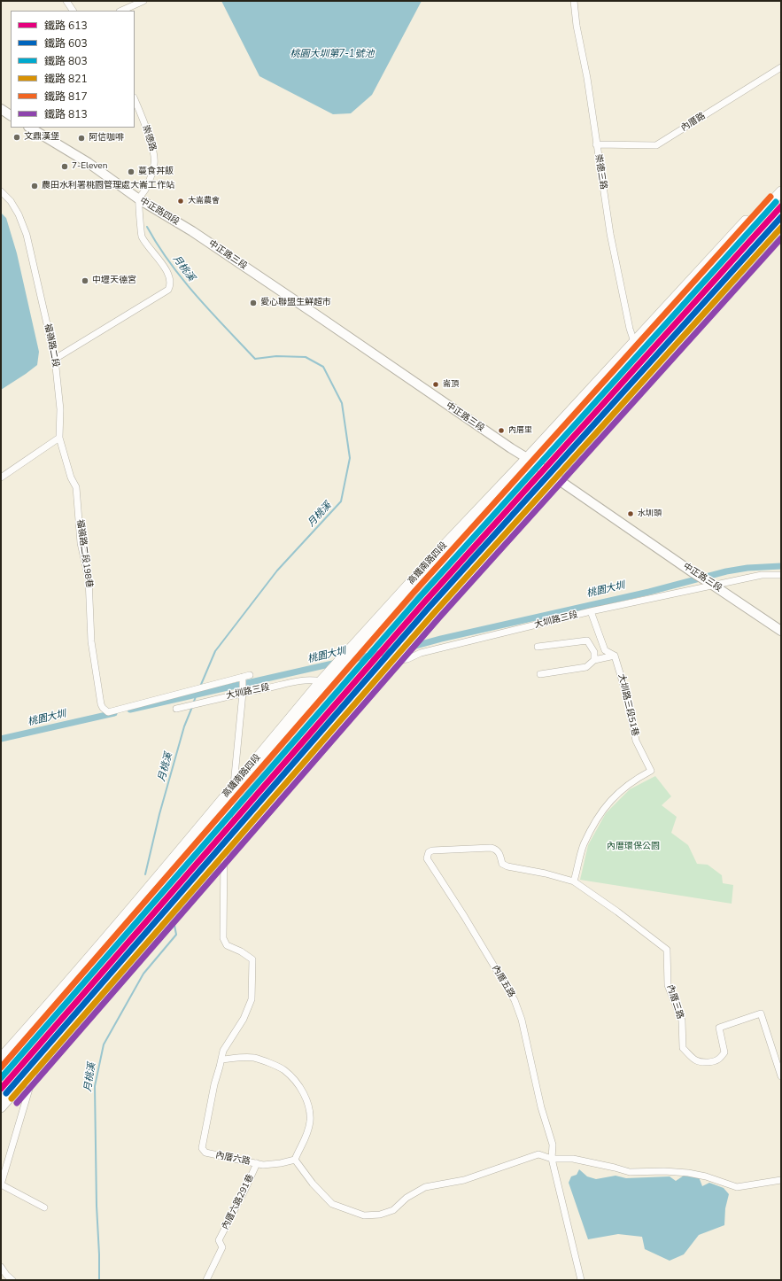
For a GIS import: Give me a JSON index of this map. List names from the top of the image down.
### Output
{
  "streets": {
    "main road": ["中正路四段", "中正路三段", "高鐵南路四段"],
    "street": [
      "內厝路",
      "崇德路",
      "崇德三路",
      "福嶺路二段",
      "福嶺路二段198巷",
      "大圳路三段",
      "大圳路三段51巷",
      "內厝五路",
      "內厝三路",
      "內厝六路",
      "內厝六路291巷"
    ]
  },
  "crossings": [
    ["內厝路", "崇德三路"],
    ["崇德路", "中正路四段"],
    ["中正路四段", "中正路三段"],
    ["中正路三段", "高鐵南路四段"],
    ["中正路三段", "大圳路三段"],
    ["福嶺路二段", "福嶺路二段198巷"],
    ["福嶺路二段198巷", "大圳路三段"],
    ["高鐵南路四段", "大圳路三段"],
    ["大圳路三段", "大圳路三段51巷"],
    ["大圳路三段51巷", "內厝五路"],
    ["大圳路三段51巷", "內厝三路"],
    ["內厝五路", "內厝三路"],
    ["內厝六路", "內厝六路291巷"]
  ],
  "water": ["桃園大圳第7-1號池", "月桃溪", "桃園大圳"],
  "parks": ["內厝環保公園"],
  "places": [
    "文鼎漢堡",
    "阿信咖啡",
    "7-Eleven",
    "蔓食丼飯",
    "農田水利署桃園管理處大崙工作站",
    "大崙農會",
    "中壢天德宮",
    "愛心聯盟生鮮超市",
    "崙頂",
    "內厝里",
    "水圳頭"
  ],
  "lines": [
    "rail line 817",
    "rail line 803",
    "rail line 613",
    "rail line 603",
    "rail line 821",
    "rail line 813"
  ],
  "legend": [
    "鐵路 613",
    "鐵路 603",
    "鐵路 803",
    "鐵路 821",
    "鐵路 817",
    "鐵路 813"
  ]
}
